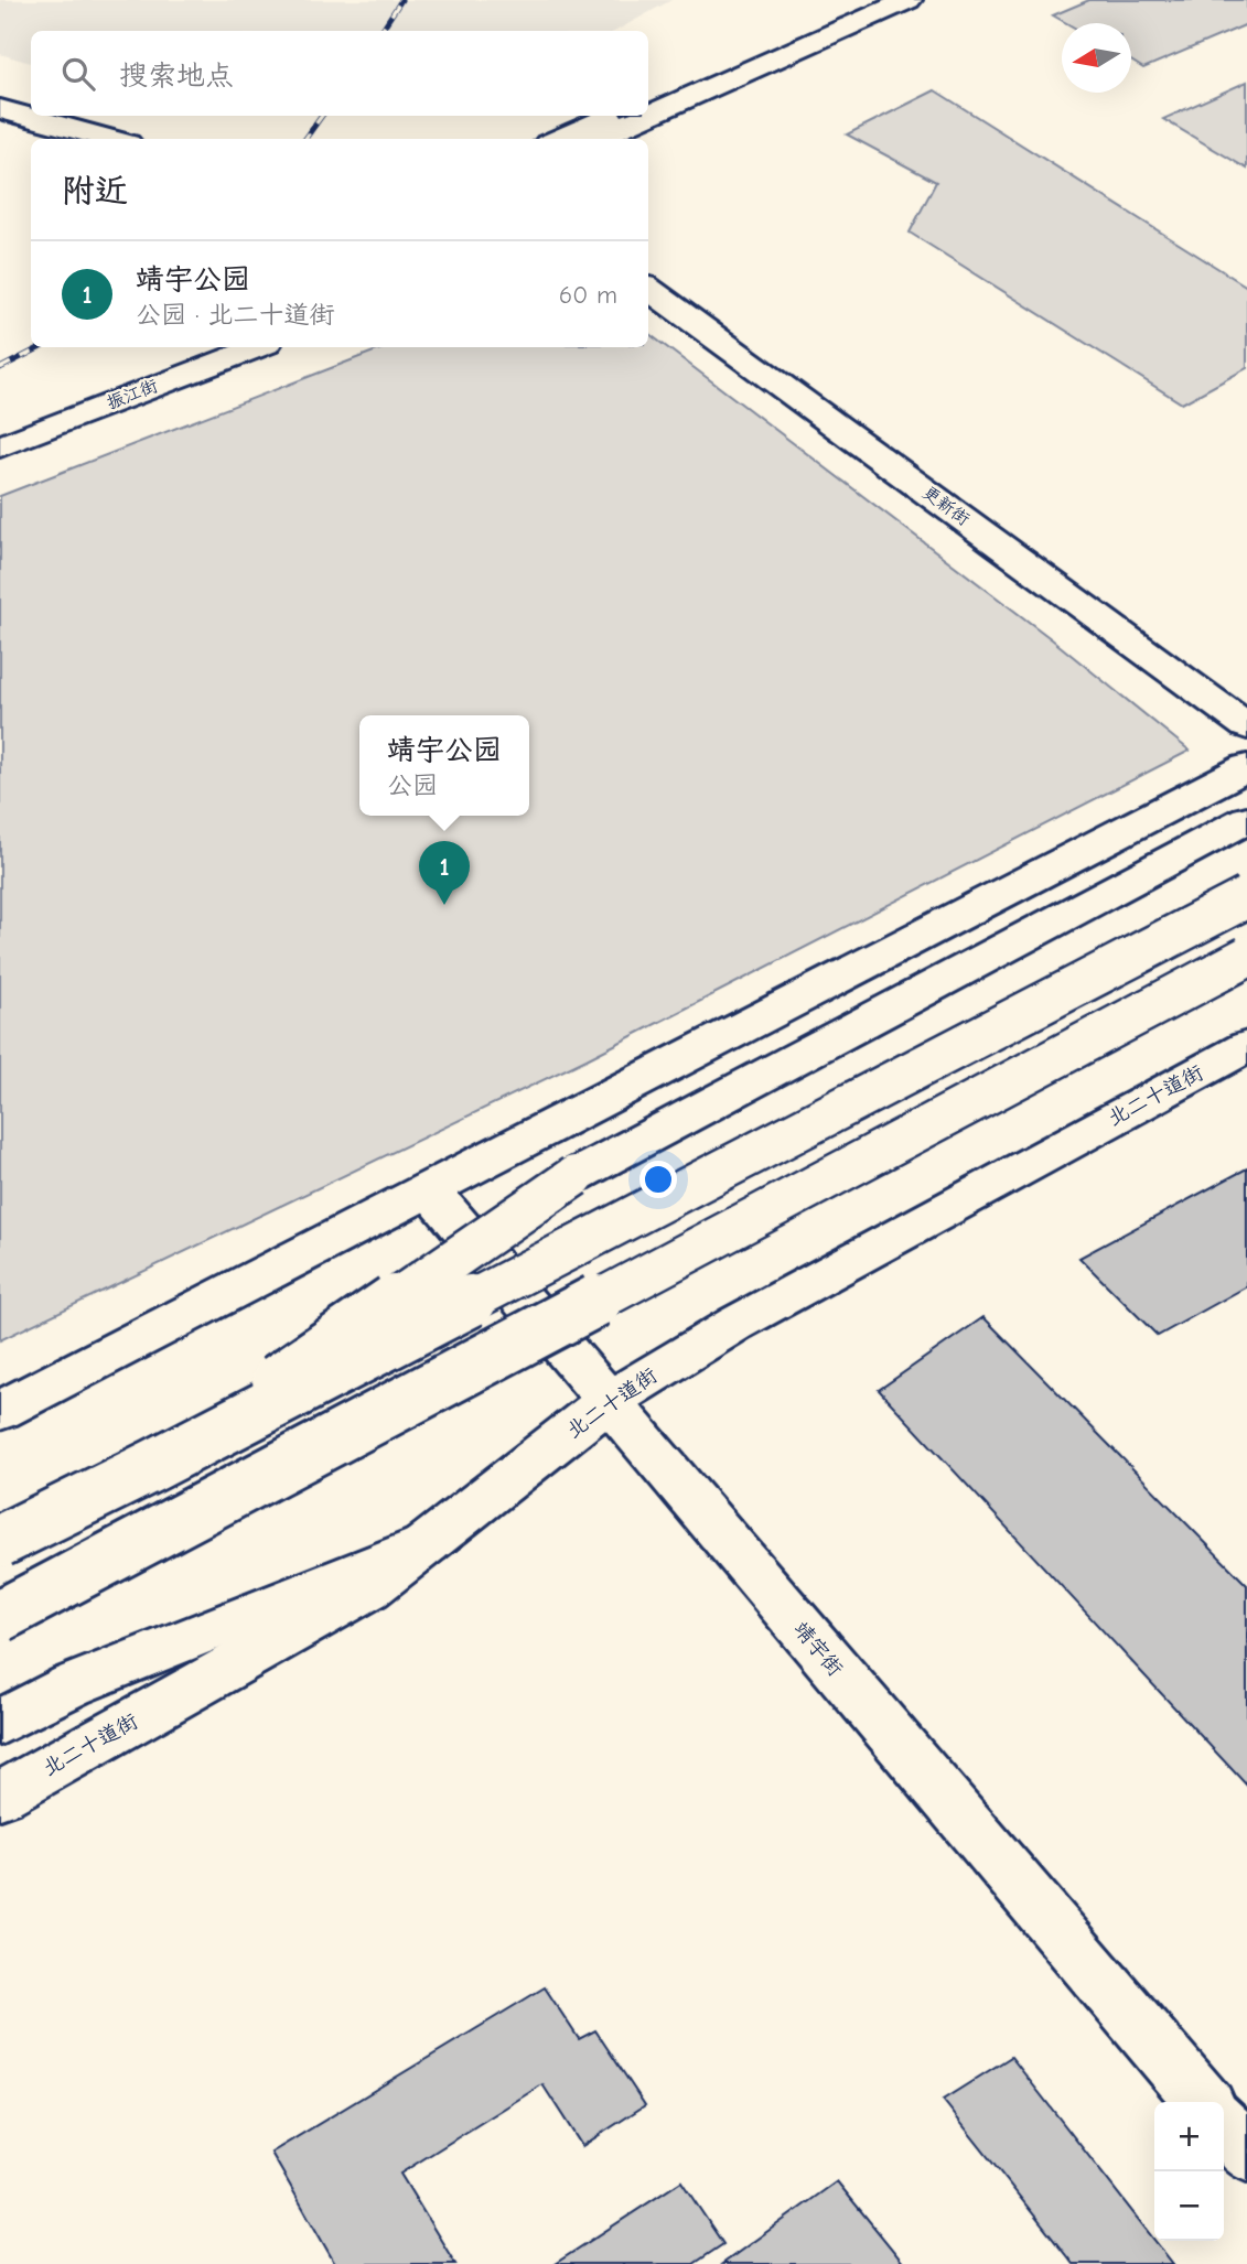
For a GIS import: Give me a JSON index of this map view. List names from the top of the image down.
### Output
{
  "streets": {
    "main road": [
      "振江街",
      "更新街",
      "北二十道街",
      "靖宇街"
    ]
  },
  "crossings": [
    ["北二十道街", "靖宇街"]
  ],
  "north": "left",
  "page": {
    "search": "搜索地点",
    "heading": "附近",
    "list": [
      {
        "mark": "1",
        "name": "靖宇公园",
        "note": "公园 · 北二十道街",
        "value": "60 m"
      }
    ],
    "popup": ["靖宇公园", "公园"],
    "pins": "1",
    "map_buttons": ["+", "−"]
  }
}
